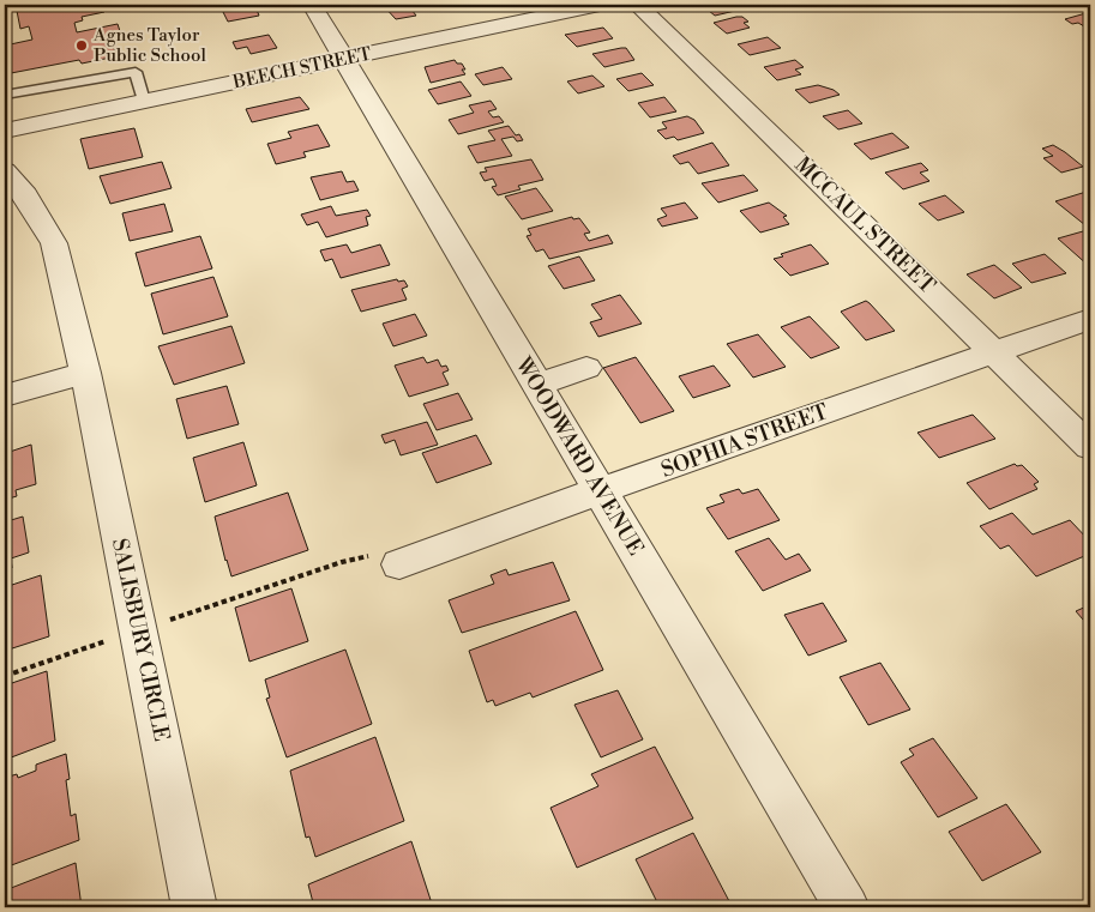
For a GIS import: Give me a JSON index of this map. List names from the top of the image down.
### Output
{
  "streets": {
    "street": [
      "BEECH STREET",
      "MCCAUL STREET",
      "SOPHIA STREET",
      "WOODWARD AVENUE",
      "SALISBURY CIRCLE"
    ]
  },
  "crossings": [
    ["BEECH STREET", "WOODWARD AVENUE"],
    ["MCCAUL STREET", "SOPHIA STREET"],
    ["SOPHIA STREET", "WOODWARD AVENUE"]
  ],
  "places": ["Agnes Taylor Public School"]
}
